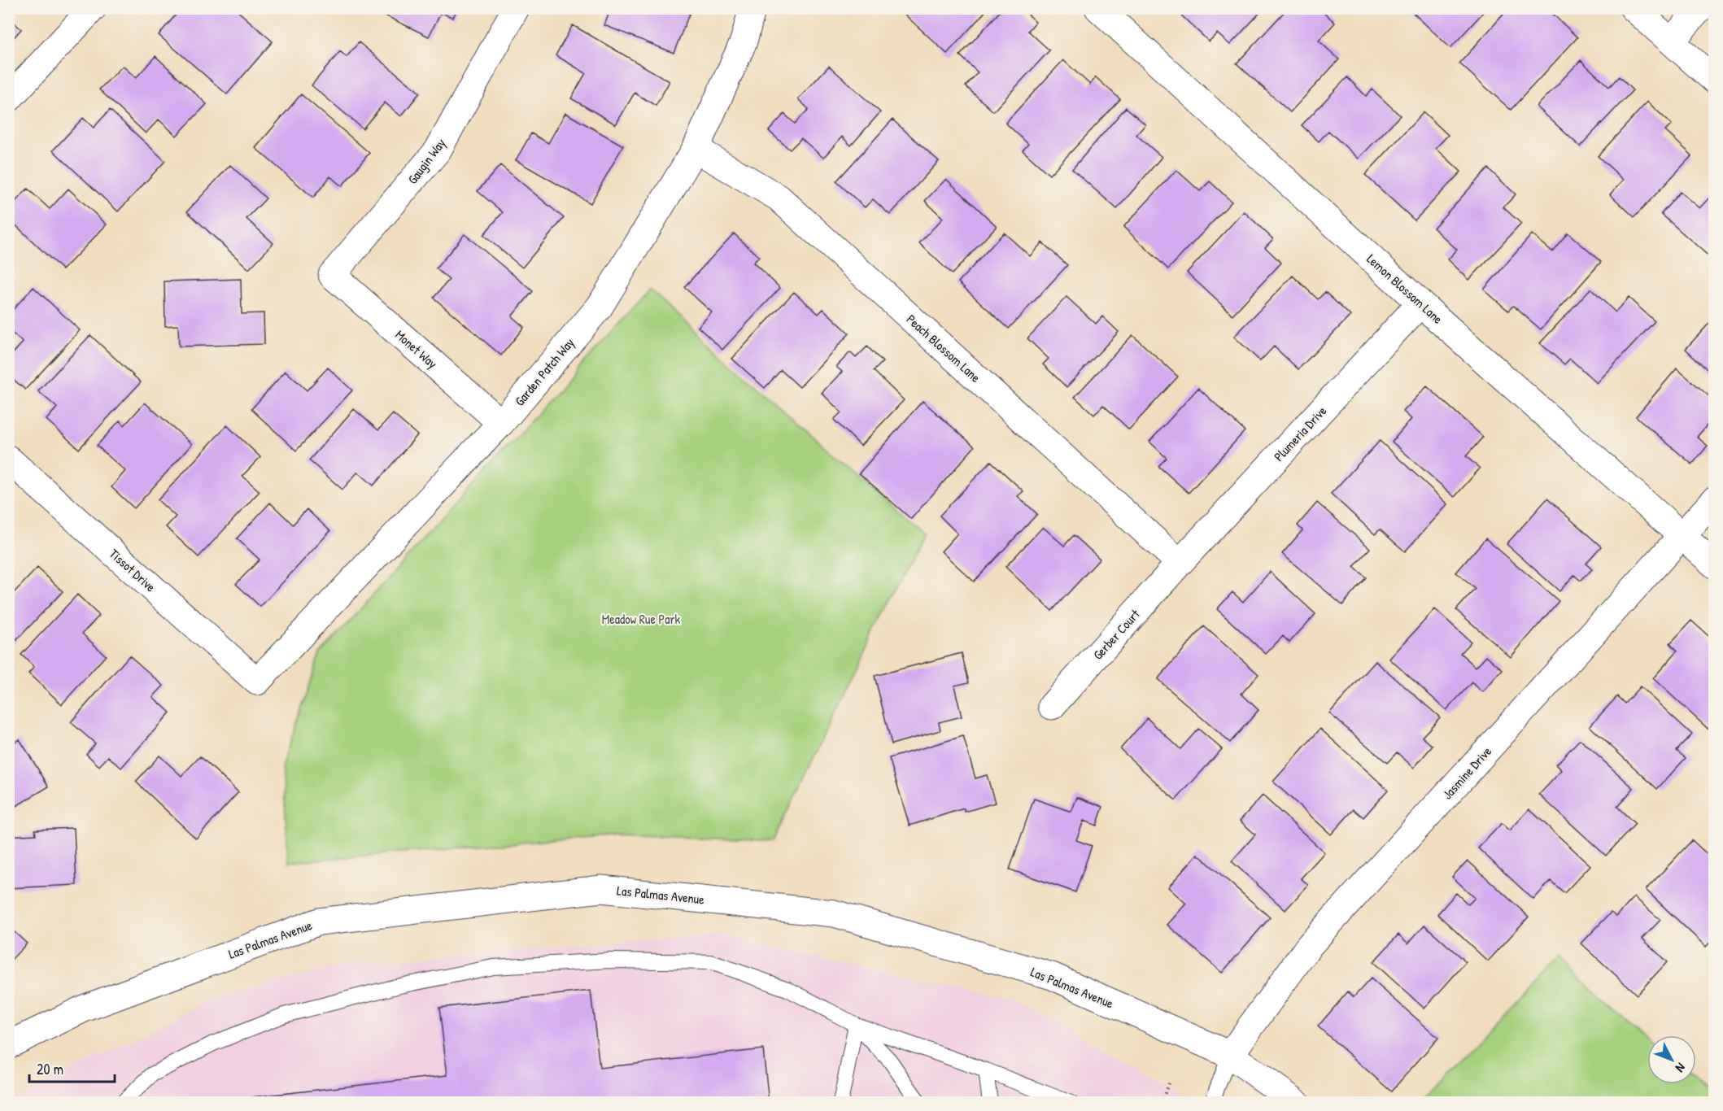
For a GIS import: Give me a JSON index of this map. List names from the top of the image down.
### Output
{
  "streets": {
    "street": [
      "Gaugin Way",
      "Lemon Blossom Lane",
      "Peach Blossom Lane",
      "Monet Way",
      "Garden Patch Way",
      "Plumeria Drive",
      "Tissot Drive",
      "Gerber Court",
      "Jasmine Drive",
      "Las Palmas Avenue"
    ]
  },
  "crossings": [
    ["Gaugin Way", "Monet Way"],
    ["Lemon Blossom Lane", "Plumeria Drive"],
    ["Lemon Blossom Lane", "Jasmine Drive"],
    ["Peach Blossom Lane", "Garden Patch Way"],
    ["Peach Blossom Lane", "Plumeria Drive"],
    ["Peach Blossom Lane", "Gerber Court"],
    ["Monet Way", "Garden Patch Way"],
    ["Garden Patch Way", "Tissot Drive"],
    ["Plumeria Drive", "Gerber Court"],
    ["Jasmine Drive", "Las Palmas Avenue"]
  ],
  "parks": ["Meadow Rue Park"],
  "scale_bar": "20 m",
  "north": "bottom right"
}
